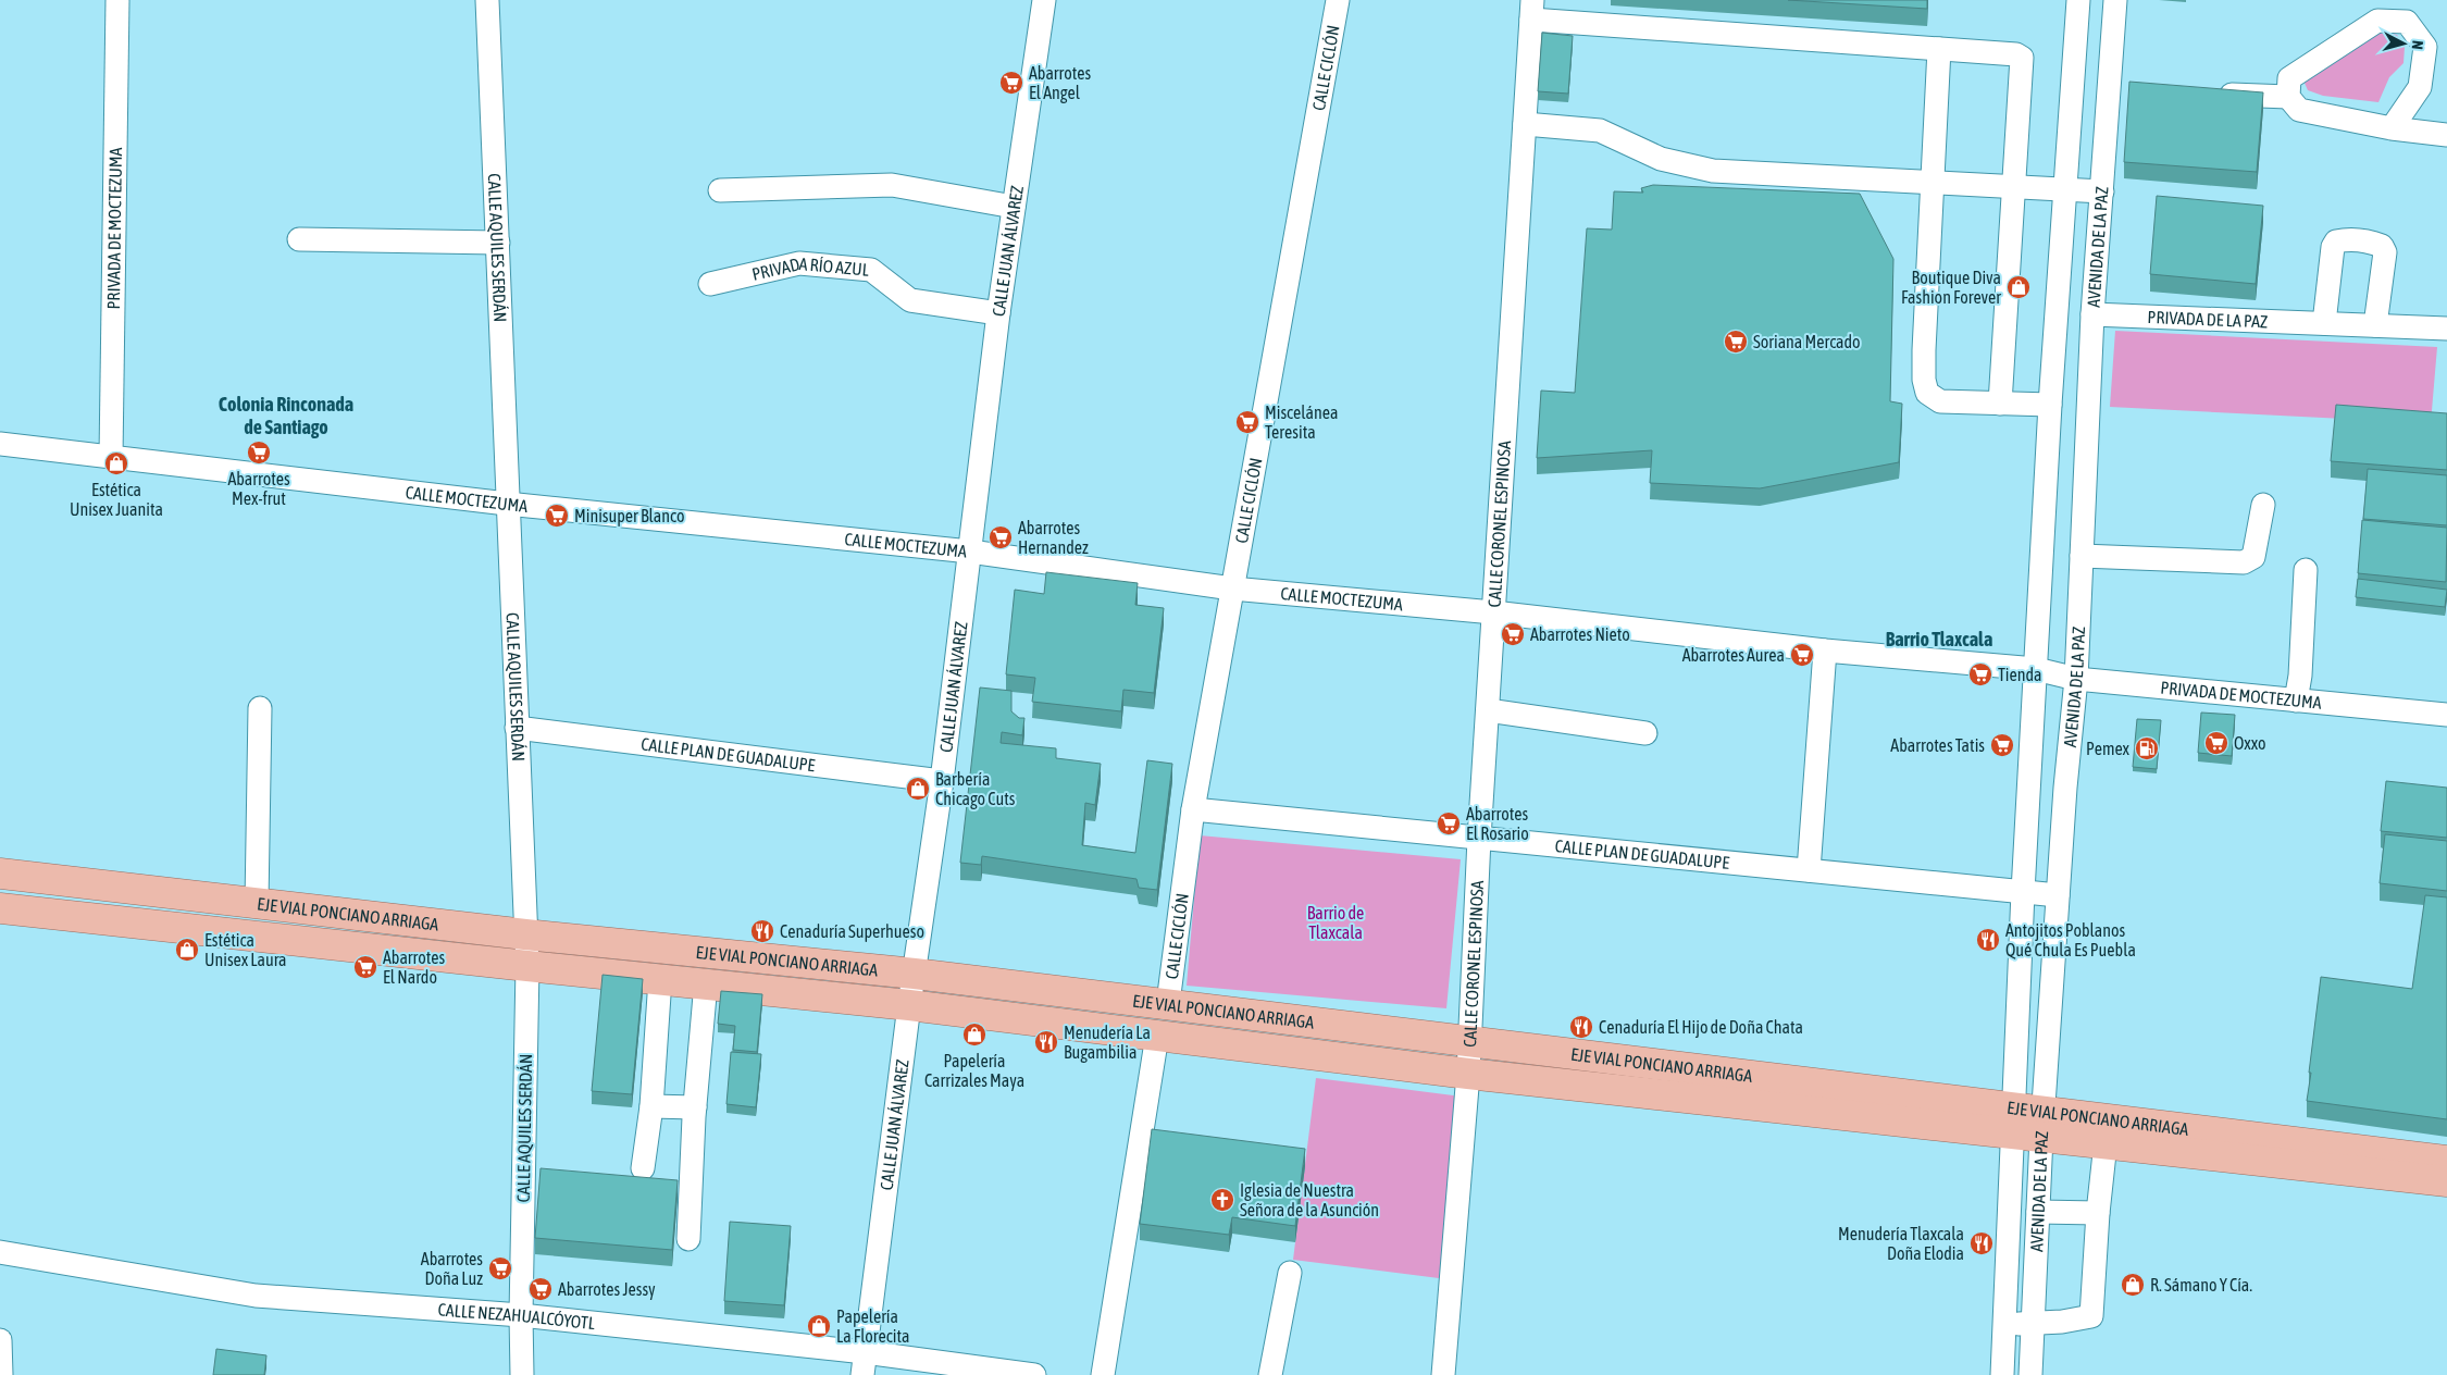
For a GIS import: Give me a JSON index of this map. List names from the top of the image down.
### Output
{
  "streets": {
    "main road": ["EJE VIAL PONCIANO ARRIAGA"],
    "street": [
      "CALLE CICLÓN",
      "PRIVADA DE MOCTEZUMA",
      "CALLE AQUILES SERDÁN",
      "AVENIDA DE LA PAZ",
      "CALLE JUAN ÁLVAREZ",
      "PRIVADA RÍO AZUL",
      "PRIVADA DE LA PAZ",
      "CALLE MOCTEZUMA",
      "CALLE CORONEL ESPINOSA",
      "CALLE PLAN DE GUADALUPE",
      "CALLE NEZAHUALCÓYOTL"
    ]
  },
  "crossings": [
    ["CALLE CICLÓN", "CALLE MOCTEZUMA"],
    ["CALLE CICLÓN", "CALLE PLAN DE GUADALUPE"],
    ["CALLE CICLÓN", "EJE VIAL PONCIANO ARRIAGA"],
    ["PRIVADA DE MOCTEZUMA", "AVENIDA DE LA PAZ"],
    ["PRIVADA DE MOCTEZUMA", "CALLE MOCTEZUMA"],
    ["CALLE AQUILES SERDÁN", "CALLE MOCTEZUMA"],
    ["CALLE AQUILES SERDÁN", "CALLE PLAN DE GUADALUPE"],
    ["CALLE AQUILES SERDÁN", "EJE VIAL PONCIANO ARRIAGA"],
    ["CALLE AQUILES SERDÁN", "CALLE NEZAHUALCÓYOTL"],
    ["AVENIDA DE LA PAZ", "PRIVADA DE LA PAZ"],
    ["AVENIDA DE LA PAZ", "CALLE MOCTEZUMA"],
    ["AVENIDA DE LA PAZ", "CALLE PLAN DE GUADALUPE"],
    ["AVENIDA DE LA PAZ", "EJE VIAL PONCIANO ARRIAGA"],
    ["CALLE JUAN ÁLVAREZ", "PRIVADA RÍO AZUL"],
    ["CALLE JUAN ÁLVAREZ", "CALLE MOCTEZUMA"],
    ["CALLE JUAN ÁLVAREZ", "CALLE PLAN DE GUADALUPE"],
    ["CALLE JUAN ÁLVAREZ", "EJE VIAL PONCIANO ARRIAGA"],
    ["CALLE JUAN ÁLVAREZ", "CALLE NEZAHUALCÓYOTL"],
    ["CALLE MOCTEZUMA", "CALLE CORONEL ESPINOSA"],
    ["CALLE CORONEL ESPINOSA", "CALLE PLAN DE GUADALUPE"],
    ["CALLE CORONEL ESPINOSA", "EJE VIAL PONCIANO ARRIAGA"]
  ],
  "districts": ["Colonia Rinconada de Santiago", "Barrio Tlaxcala"],
  "parks": ["Barrio de Tlaxcala"],
  "places": {
    "supermarket": [
      "Abarrotes El Angel",
      "Soriana Mercado",
      "Miscelánea Teresita",
      "Abarrotes Mex-frut",
      "Minisuper Blanco",
      "Abarrotes Hernandez",
      "Abarrotes Nieto",
      "Abarrotes Aurea",
      "Tienda",
      "Oxxo",
      "Abarrotes Tatis",
      "Abarrotes El Rosario",
      "Abarrotes El Nardo",
      "Abarrotes Doña Luz",
      "Abarrotes Jessy"
    ],
    "shop": [
      "Boutique Diva Fashion Forever",
      "Estética Unisex Juanita",
      "Barbería Chicago Cuts",
      "Estética Unisex Laura",
      "Papelería Carrizales Maya",
      "R. Sámano Y Cía.",
      "Papelería La Florecita"
    ],
    "fuel station": ["Pemex"],
    "restaurant": [
      "Cenaduría Superhueso",
      "Antojitos Poblanos Qué Chula Es Puebla",
      "Cenaduría El Hijo de Doña Chata",
      "Menudería La Bugambilia",
      "Menudería Tlaxcala Doña Elodia"
    ],
    "church": ["Iglesia de Nuestra Señora de la Asunción"]
  },
  "north": "right"
}
